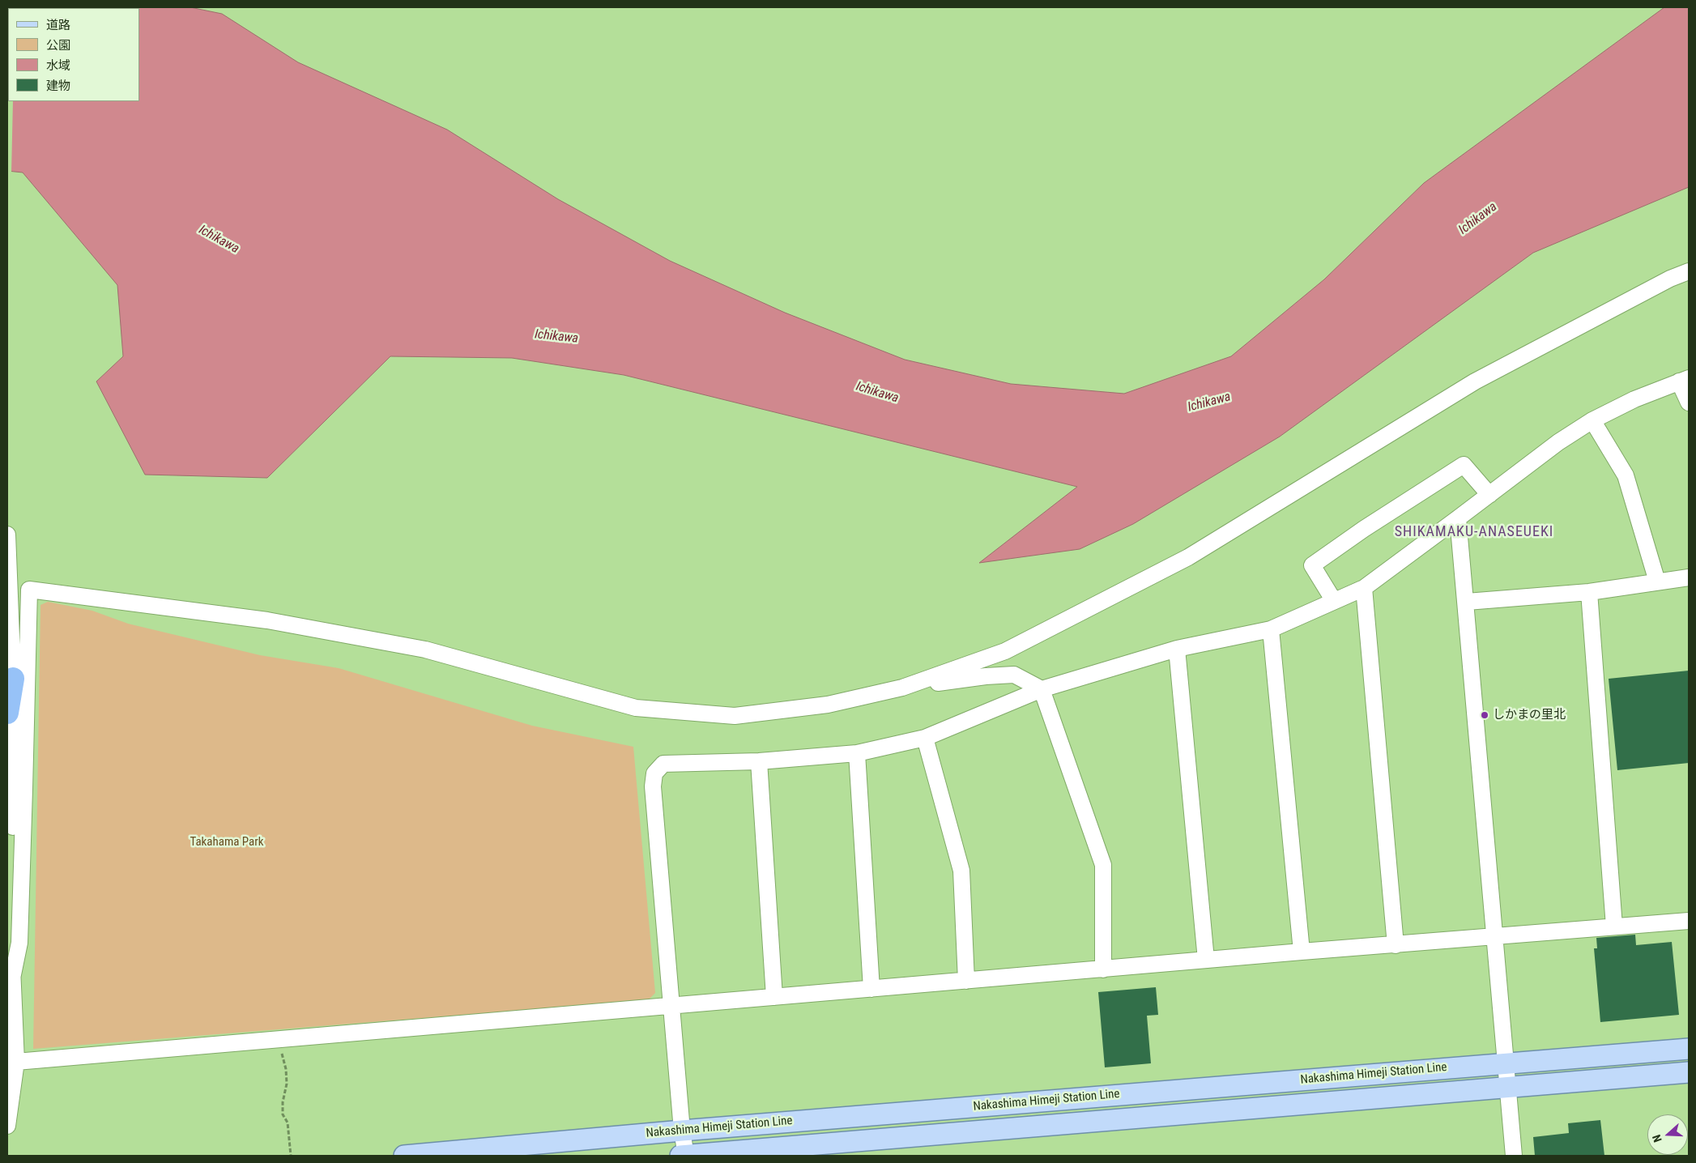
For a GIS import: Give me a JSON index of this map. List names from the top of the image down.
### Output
{
  "streets": {
    "main road": ["Nakashima Himeji Station Line"]
  },
  "districts": ["SHIKAMAKU-ANASEUEKI"],
  "water": ["Ichikawa"],
  "parks": ["Takahama Park"],
  "places": ["しかまの里北"],
  "legend": [
    "道路",
    "公園",
    "水域",
    "建物"
  ],
  "north": "left"
}
